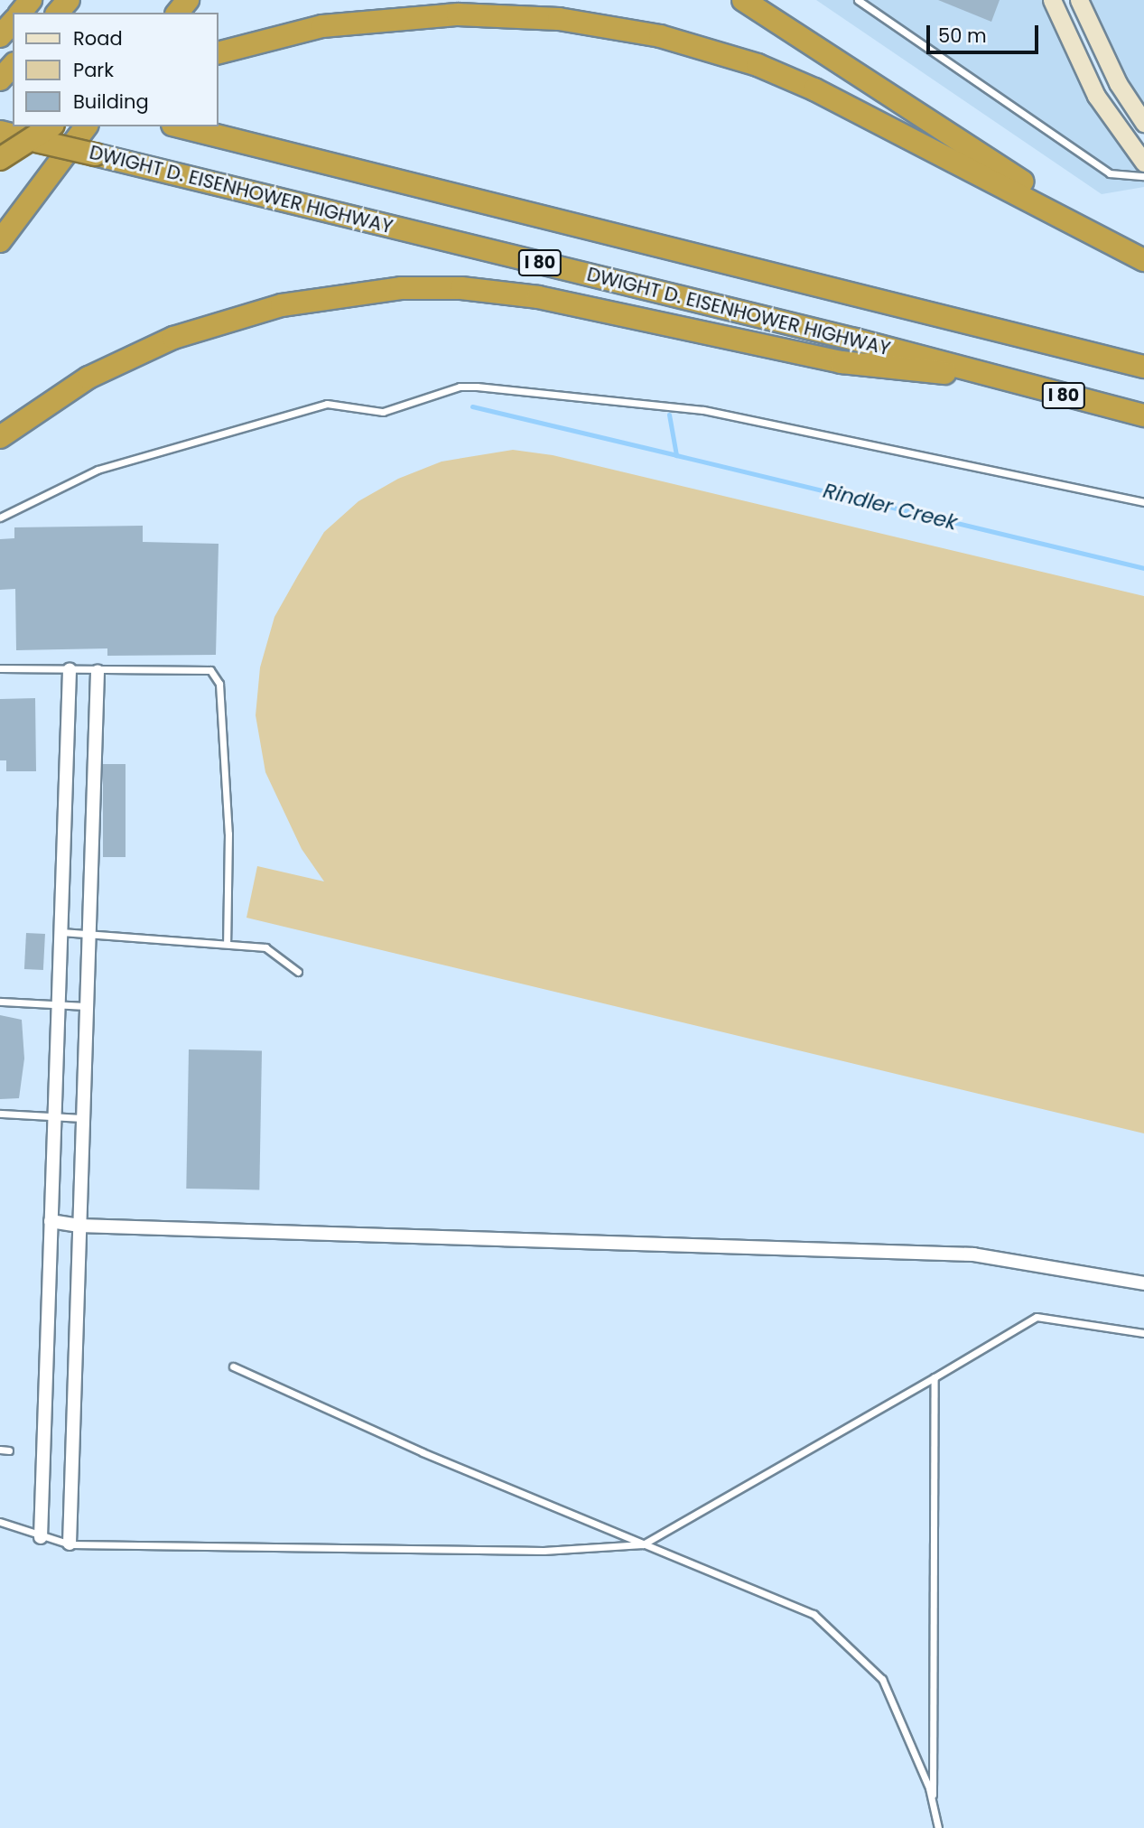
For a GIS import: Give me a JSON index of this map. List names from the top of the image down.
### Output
{
  "streets": {
    "highway": ["DWIGHT D. EISENHOWER HIGHWAY", "I 80"]
  },
  "water": ["Rindler Creek"],
  "legend": ["Road", "Park", "Building"],
  "scale_bar": "50 m"
}
